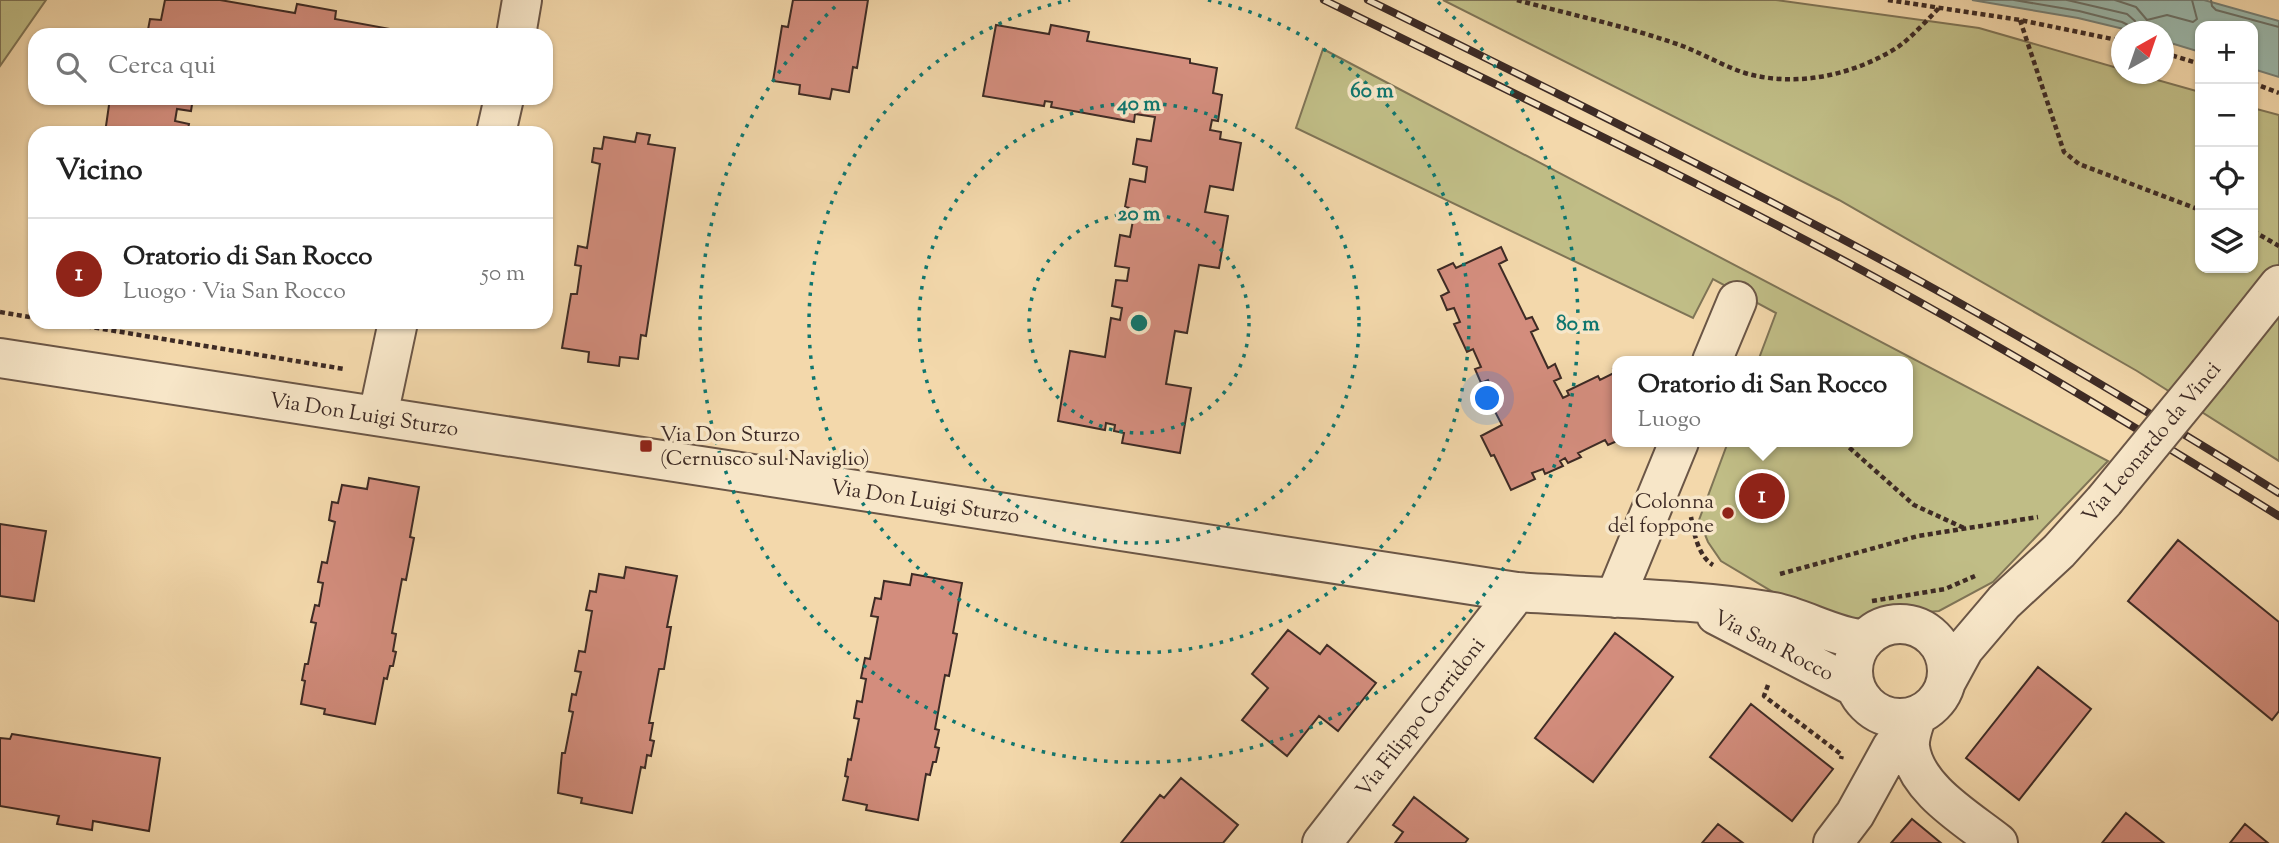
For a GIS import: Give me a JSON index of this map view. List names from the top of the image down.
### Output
{
  "streets": {
    "street": [
      "Via Don Luigi Sturzo",
      "Via Leonardo da Vinci",
      "Via San Rocco",
      "Via Filippo Corridoni"
    ]
  },
  "crossings": [
    ["Via Don Luigi Sturzo", "Via San Rocco"],
    ["Via Don Luigi Sturzo", "Via Filippo Corridoni"],
    ["Via Leonardo da Vinci", "Via San Rocco"],
    ["Via San Rocco", "Via Filippo Corridoni"]
  ],
  "places": {
    "transit": ["Via Don Sturzo (Cernusco sul Naviglio)"],
    "other": ["Colonna del foppone"]
  },
  "north": "top right",
  "page": {
    "map_buttons": ["+", "−"],
    "search": "Cerca qui",
    "heading": "Vicino",
    "list": [
      {
        "mark": "1",
        "name": "Oratorio di San Rocco",
        "note": "Luogo · Via San Rocco",
        "value": "50 m"
      }
    ],
    "popup": ["Oratorio di San Rocco", "Luogo"],
    "pins": "1"
  },
  "rings": [
    "60 m",
    "40 m",
    "20 m",
    "80 m"
  ]
}
